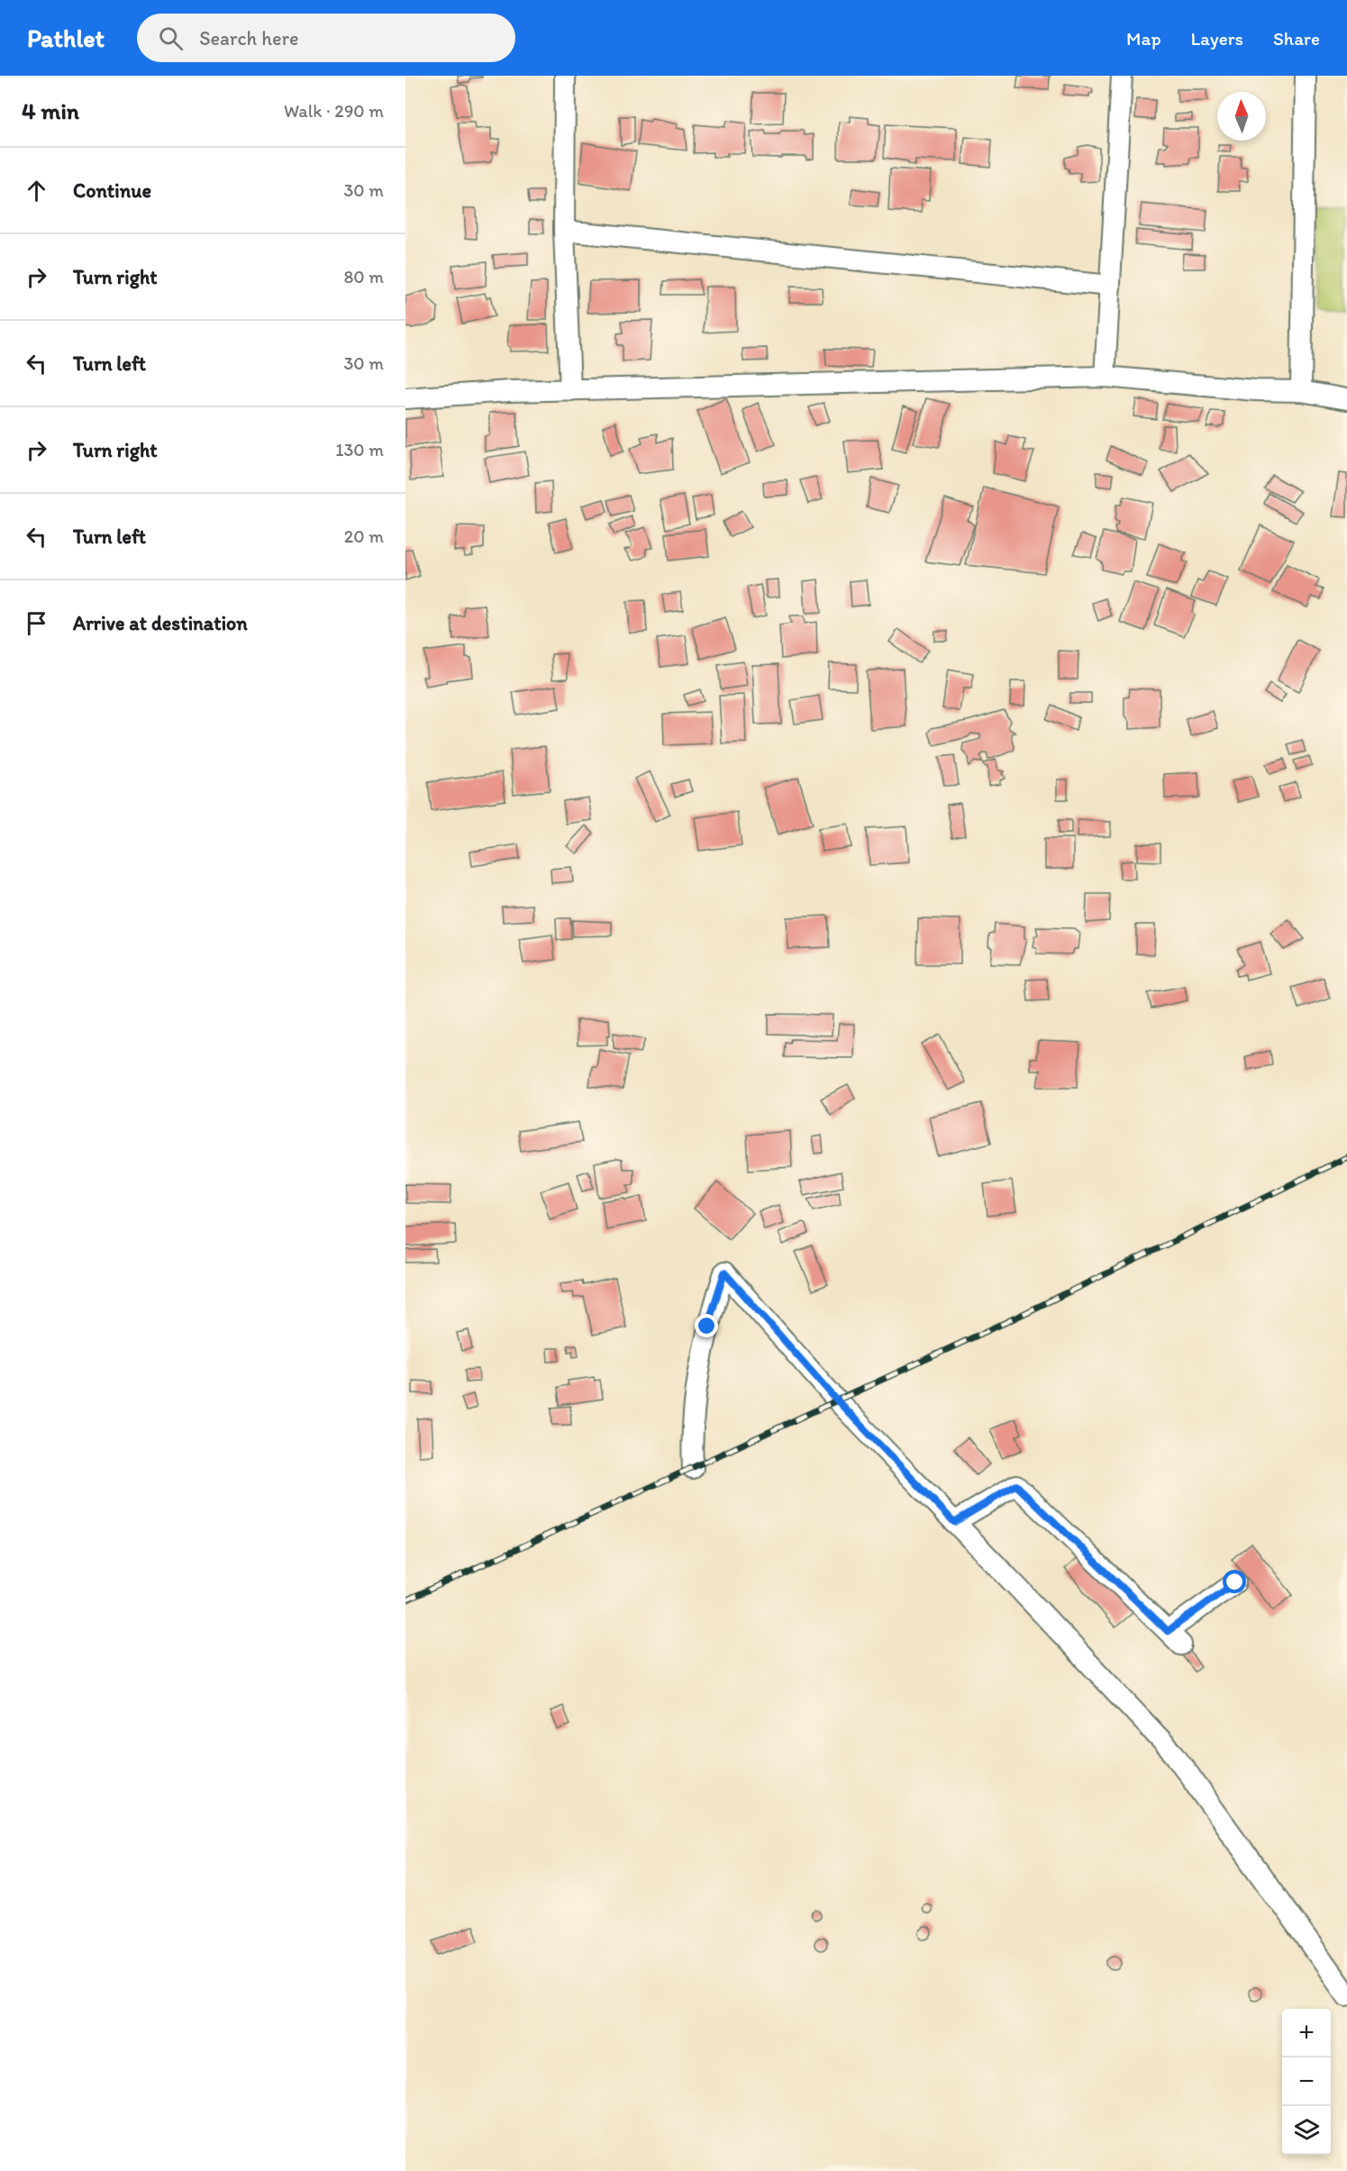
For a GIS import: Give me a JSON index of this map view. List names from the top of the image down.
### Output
{
  "north": "top",
  "page": {
    "header": "Pathlet",
    "search": "Search here",
    "nav": ["Map", "Layers", "Share"],
    "heading": ["4 min", "Walk · 290 m"],
    "list": [
      ["Continue", "30 m"],
      ["Turn right", "80 m"],
      ["Turn left", "30 m"],
      ["Turn right", "130 m"],
      ["Turn left", "20 m"],
      "Arrive at destination"
    ],
    "map_buttons": ["+", "−"]
  }
}
